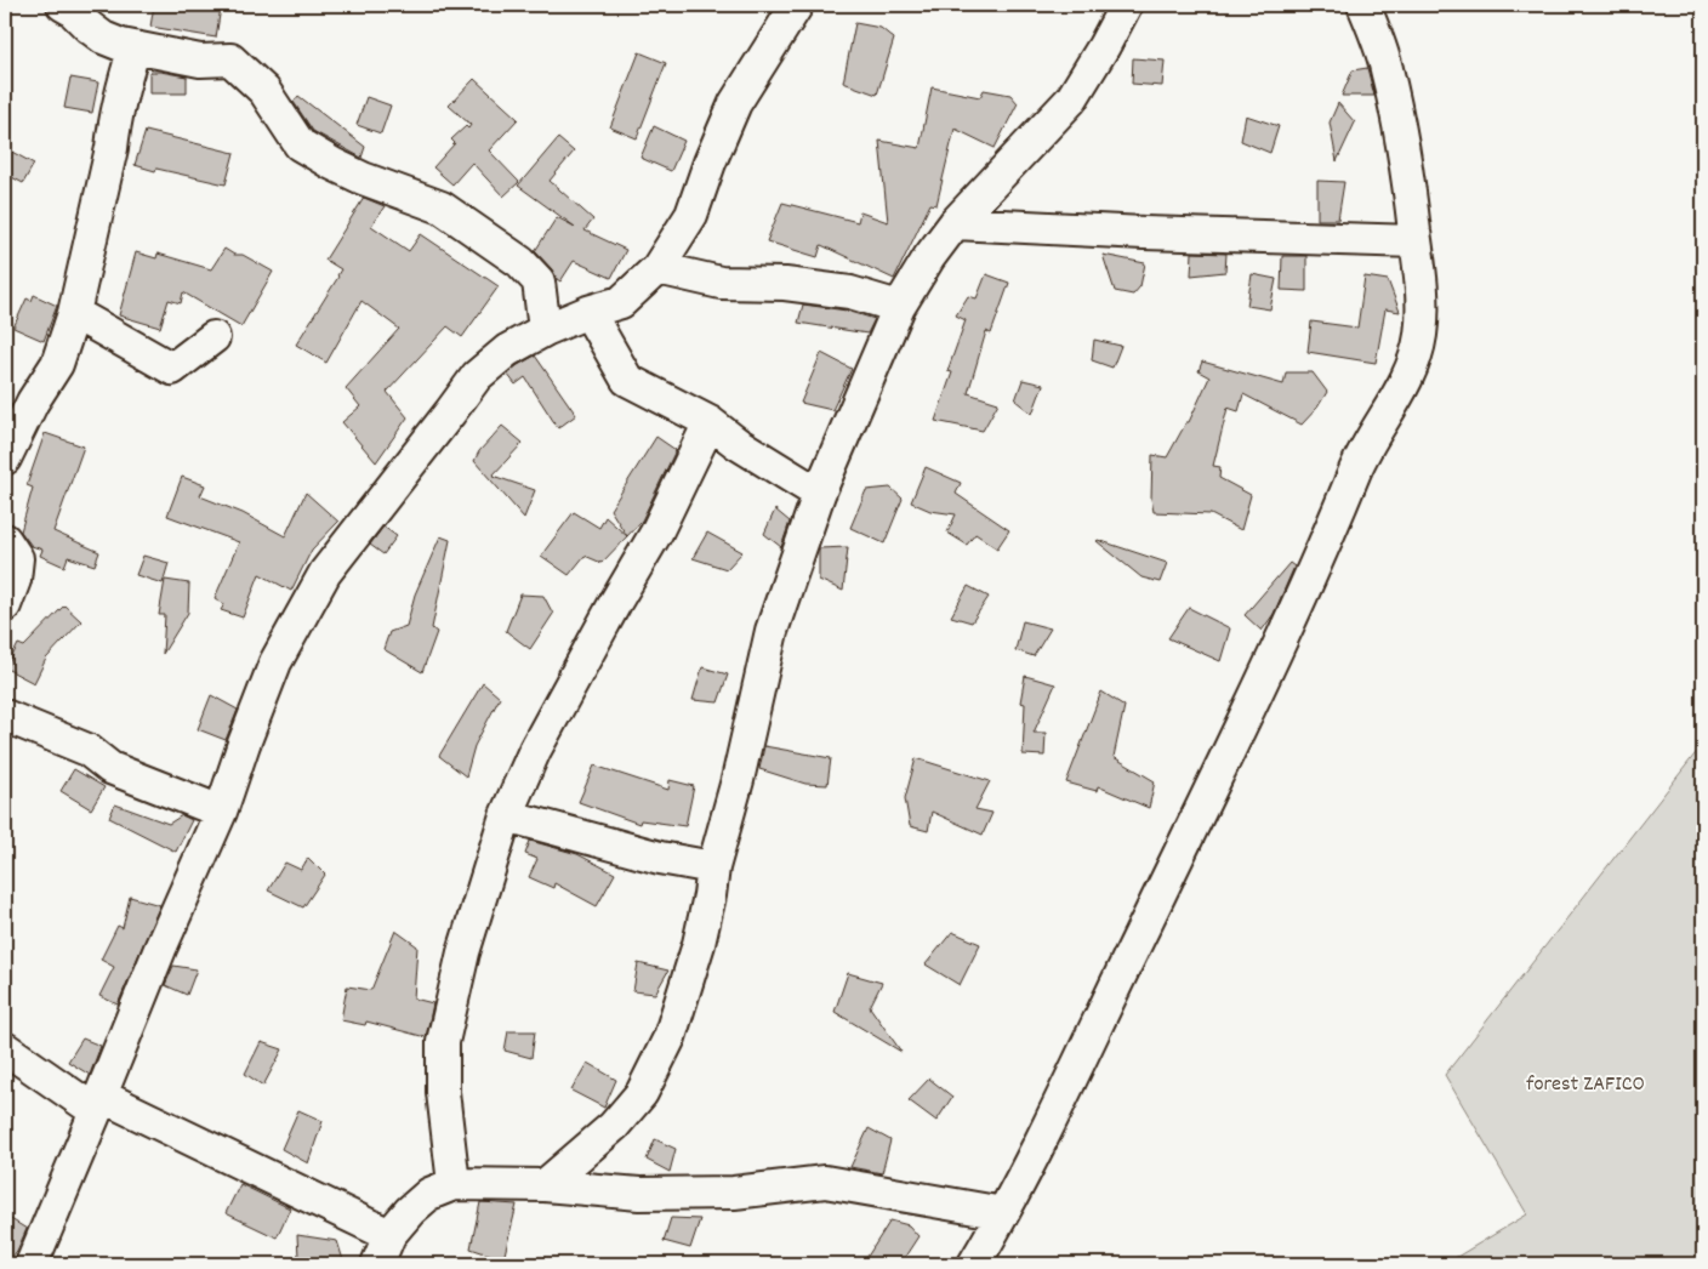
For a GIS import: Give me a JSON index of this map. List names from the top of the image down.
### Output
{
  "parks": ["forest ZAFICO"]
}
